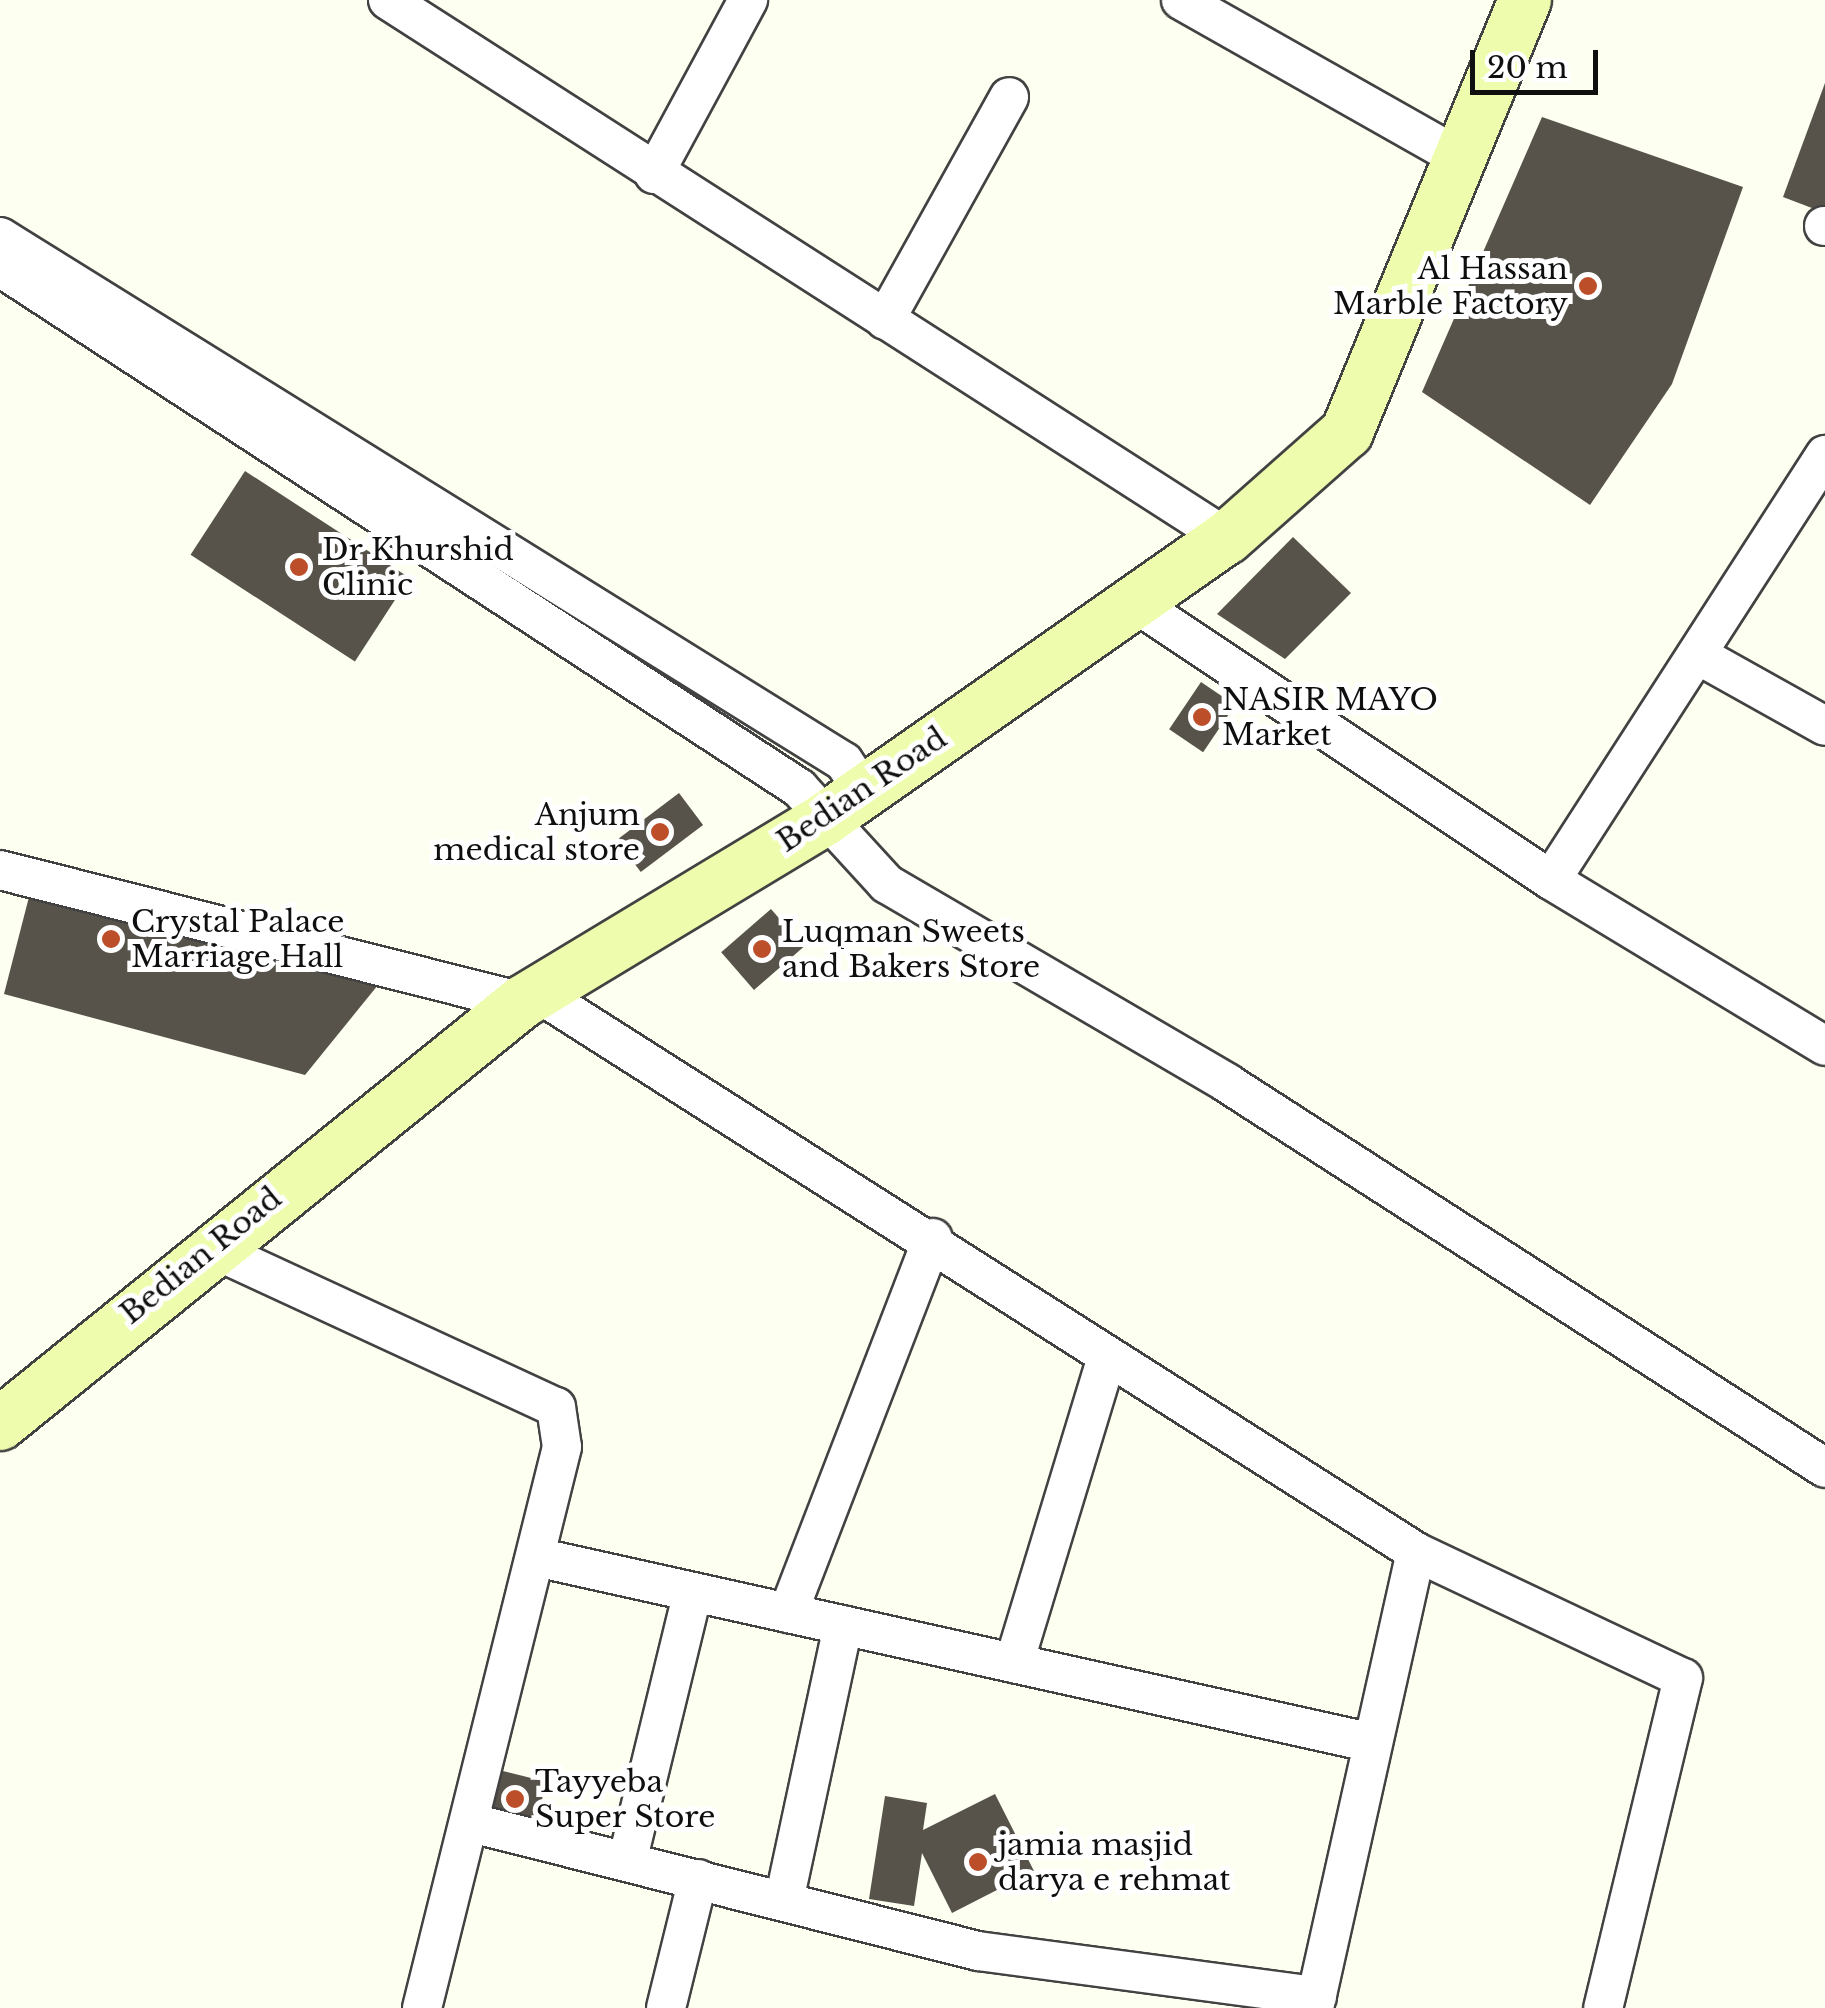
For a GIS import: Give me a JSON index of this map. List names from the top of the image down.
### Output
{
  "streets": {
    "main road": ["Bedian Road"]
  },
  "places": [
    "Al Hassan Marble Factory",
    "Dr Khurshid Clinic",
    "NASIR MAYO Market",
    "Anjum medical store",
    "Crystal Palace Marriage Hall",
    "Luqman Sweets and Bakers Store",
    "Tayyeba Super Store",
    "jamia masjid darya e rehmat"
  ],
  "scale_bar": "20 m"
}
